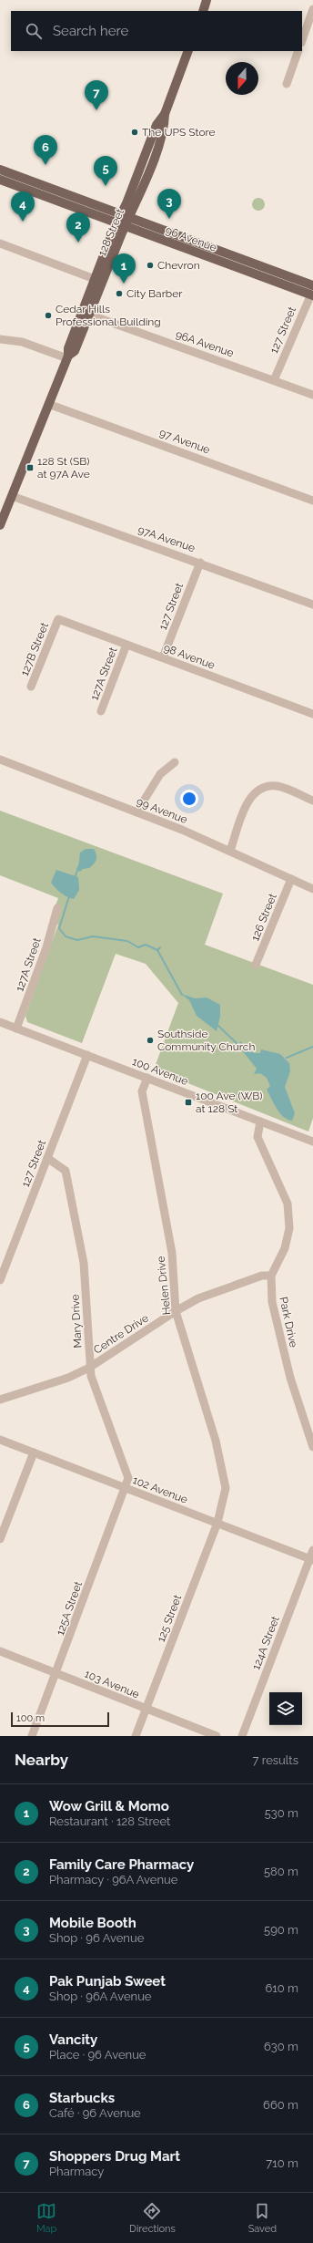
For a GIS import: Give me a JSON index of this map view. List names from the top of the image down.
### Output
{
  "streets": {
    "main road": ["128 Street", "96 Avenue"],
    "street": [
      "127 Street",
      "96A Avenue",
      "97 Avenue",
      "97A Avenue",
      "127B Street",
      "98 Avenue",
      "127A Street",
      "99 Avenue",
      "126 Street",
      "100 Avenue",
      "Helen Drive",
      "Mary Drive",
      "Park Drive",
      "Centre Drive",
      "102 Avenue",
      "125A Street",
      "125 Street",
      "124A Street",
      "103 Avenue"
    ]
  },
  "crossings": [
    ["128 Street", "96 Avenue"],
    ["128 Street", "96A Avenue"],
    ["128 Street", "97 Avenue"],
    ["128 Street", "97A Avenue"],
    ["96 Avenue", "127 Street"],
    ["127 Street", "96A Avenue"],
    ["127 Street", "97A Avenue"],
    ["127 Street", "98 Avenue"],
    ["127 Street", "100 Avenue"],
    ["127 Street", "Mary Drive"],
    ["127B Street", "98 Avenue"],
    ["98 Avenue", "127A Street"],
    ["127A Street", "100 Avenue"],
    ["99 Avenue", "126 Street"],
    ["100 Avenue", "Helen Drive"],
    ["100 Avenue", "Park Drive"],
    ["Helen Drive", "Centre Drive"],
    ["Helen Drive", "125 Street"],
    ["Mary Drive", "Centre Drive"],
    ["Mary Drive", "102 Avenue"],
    ["Mary Drive", "125A Street"],
    ["Park Drive", "Centre Drive"],
    ["102 Avenue", "125A Street"],
    ["102 Avenue", "125 Street"],
    ["102 Avenue", "124A Street"],
    ["125A Street", "103 Avenue"],
    ["125 Street", "103 Avenue"]
  ],
  "places": {
    "other": [
      "The UPS Store",
      "Chevron",
      "City Barber",
      "Cedar Hills Professional Building",
      "Southside Community Church"
    ],
    "transit": ["128 St (SB) at 97A Ave", "100 Ave (WB) at 128 St"]
  },
  "scale_bar": "100 m",
  "north": "bottom",
  "page": {
    "search": "Search here",
    "pins": [
      "7",
      "6",
      "5",
      "3",
      "4",
      "2",
      "1"
    ],
    "scale": "100 m",
    "heading": ["Nearby", "7 results"],
    "list": [
      {
        "mark": "1",
        "name": "Wow Grill & Momo",
        "note": "Restaurant · 128 Street",
        "value": "530 m"
      },
      {
        "mark": "2",
        "name": "Family Care Pharmacy",
        "note": "Pharmacy · 96A Avenue",
        "value": "580 m"
      },
      {
        "mark": "3",
        "name": "Mobile Booth",
        "note": "Shop · 96 Avenue",
        "value": "590 m"
      },
      {
        "mark": "4",
        "name": "Pak Punjab Sweet",
        "note": "Shop · 96A Avenue",
        "value": "610 m"
      },
      {
        "mark": "5",
        "name": "Vancity",
        "note": "Place · 96 Avenue",
        "value": "630 m"
      },
      {
        "mark": "6",
        "name": "Starbucks",
        "note": "Café · 96 Avenue",
        "value": "660 m"
      },
      {
        "mark": "7",
        "name": "Shoppers Drug Mart",
        "note": "Pharmacy",
        "value": "710 m"
      }
    ],
    "nav": ["Map", "Directions", "Saved"]
  }
}
